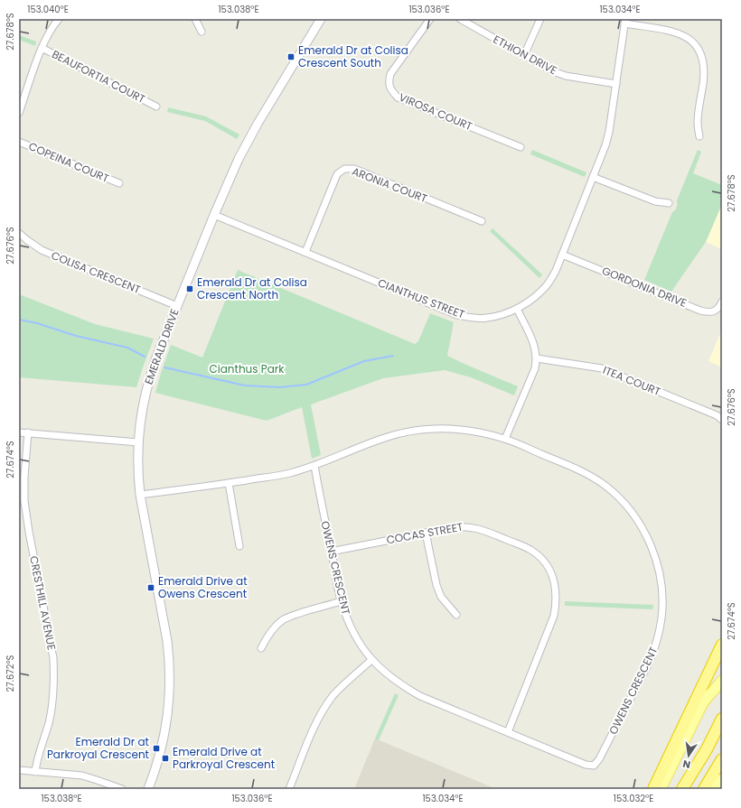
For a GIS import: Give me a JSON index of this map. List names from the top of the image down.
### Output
{
  "streets": {
    "street": [
      "ETHION DRIVE",
      "BEAUFORTIA COURT",
      "VIROSA COURT",
      "COPEINA COURT",
      "ARONIA COURT",
      "COLISA CRESCENT",
      "GORDONIA DRIVE",
      "CIANTHUS STREET",
      "EMERALD DRIVE",
      "ITEA COURT",
      "COCAS STREET",
      "OWENS CRESCENT",
      "CRESTHILL AVENUE"
    ]
  },
  "crossings": [
    ["ETHION DRIVE", "CIANTHUS STREET"],
    ["ARONIA COURT", "CIANTHUS STREET"],
    ["COLISA CRESCENT", "EMERALD DRIVE"],
    ["GORDONIA DRIVE", "CIANTHUS STREET"],
    ["CIANTHUS STREET", "EMERALD DRIVE"],
    ["EMERALD DRIVE", "OWENS CRESCENT"],
    ["COCAS STREET", "OWENS CRESCENT"]
  ],
  "parks": ["Cianthus Park"],
  "places": {
    "transit": [
      "Emerald Dr at Colisa Crescent South",
      "Emerald Dr at Colisa Crescent North",
      "Emerald Drive at Owens Crescent",
      "Emerald Dr at Parkroyal Crescent",
      "Emerald Drive at Parkroyal Crescent"
    ]
  },
  "north": "bottom",
  "coordinates": [
    "153.040°E",
    "153.038°E",
    "153.036°E",
    "153.034°E",
    "27.678°S",
    "27.676°S",
    "27.674°S",
    "27.672°S",
    "153.032°E"
  ]
}
